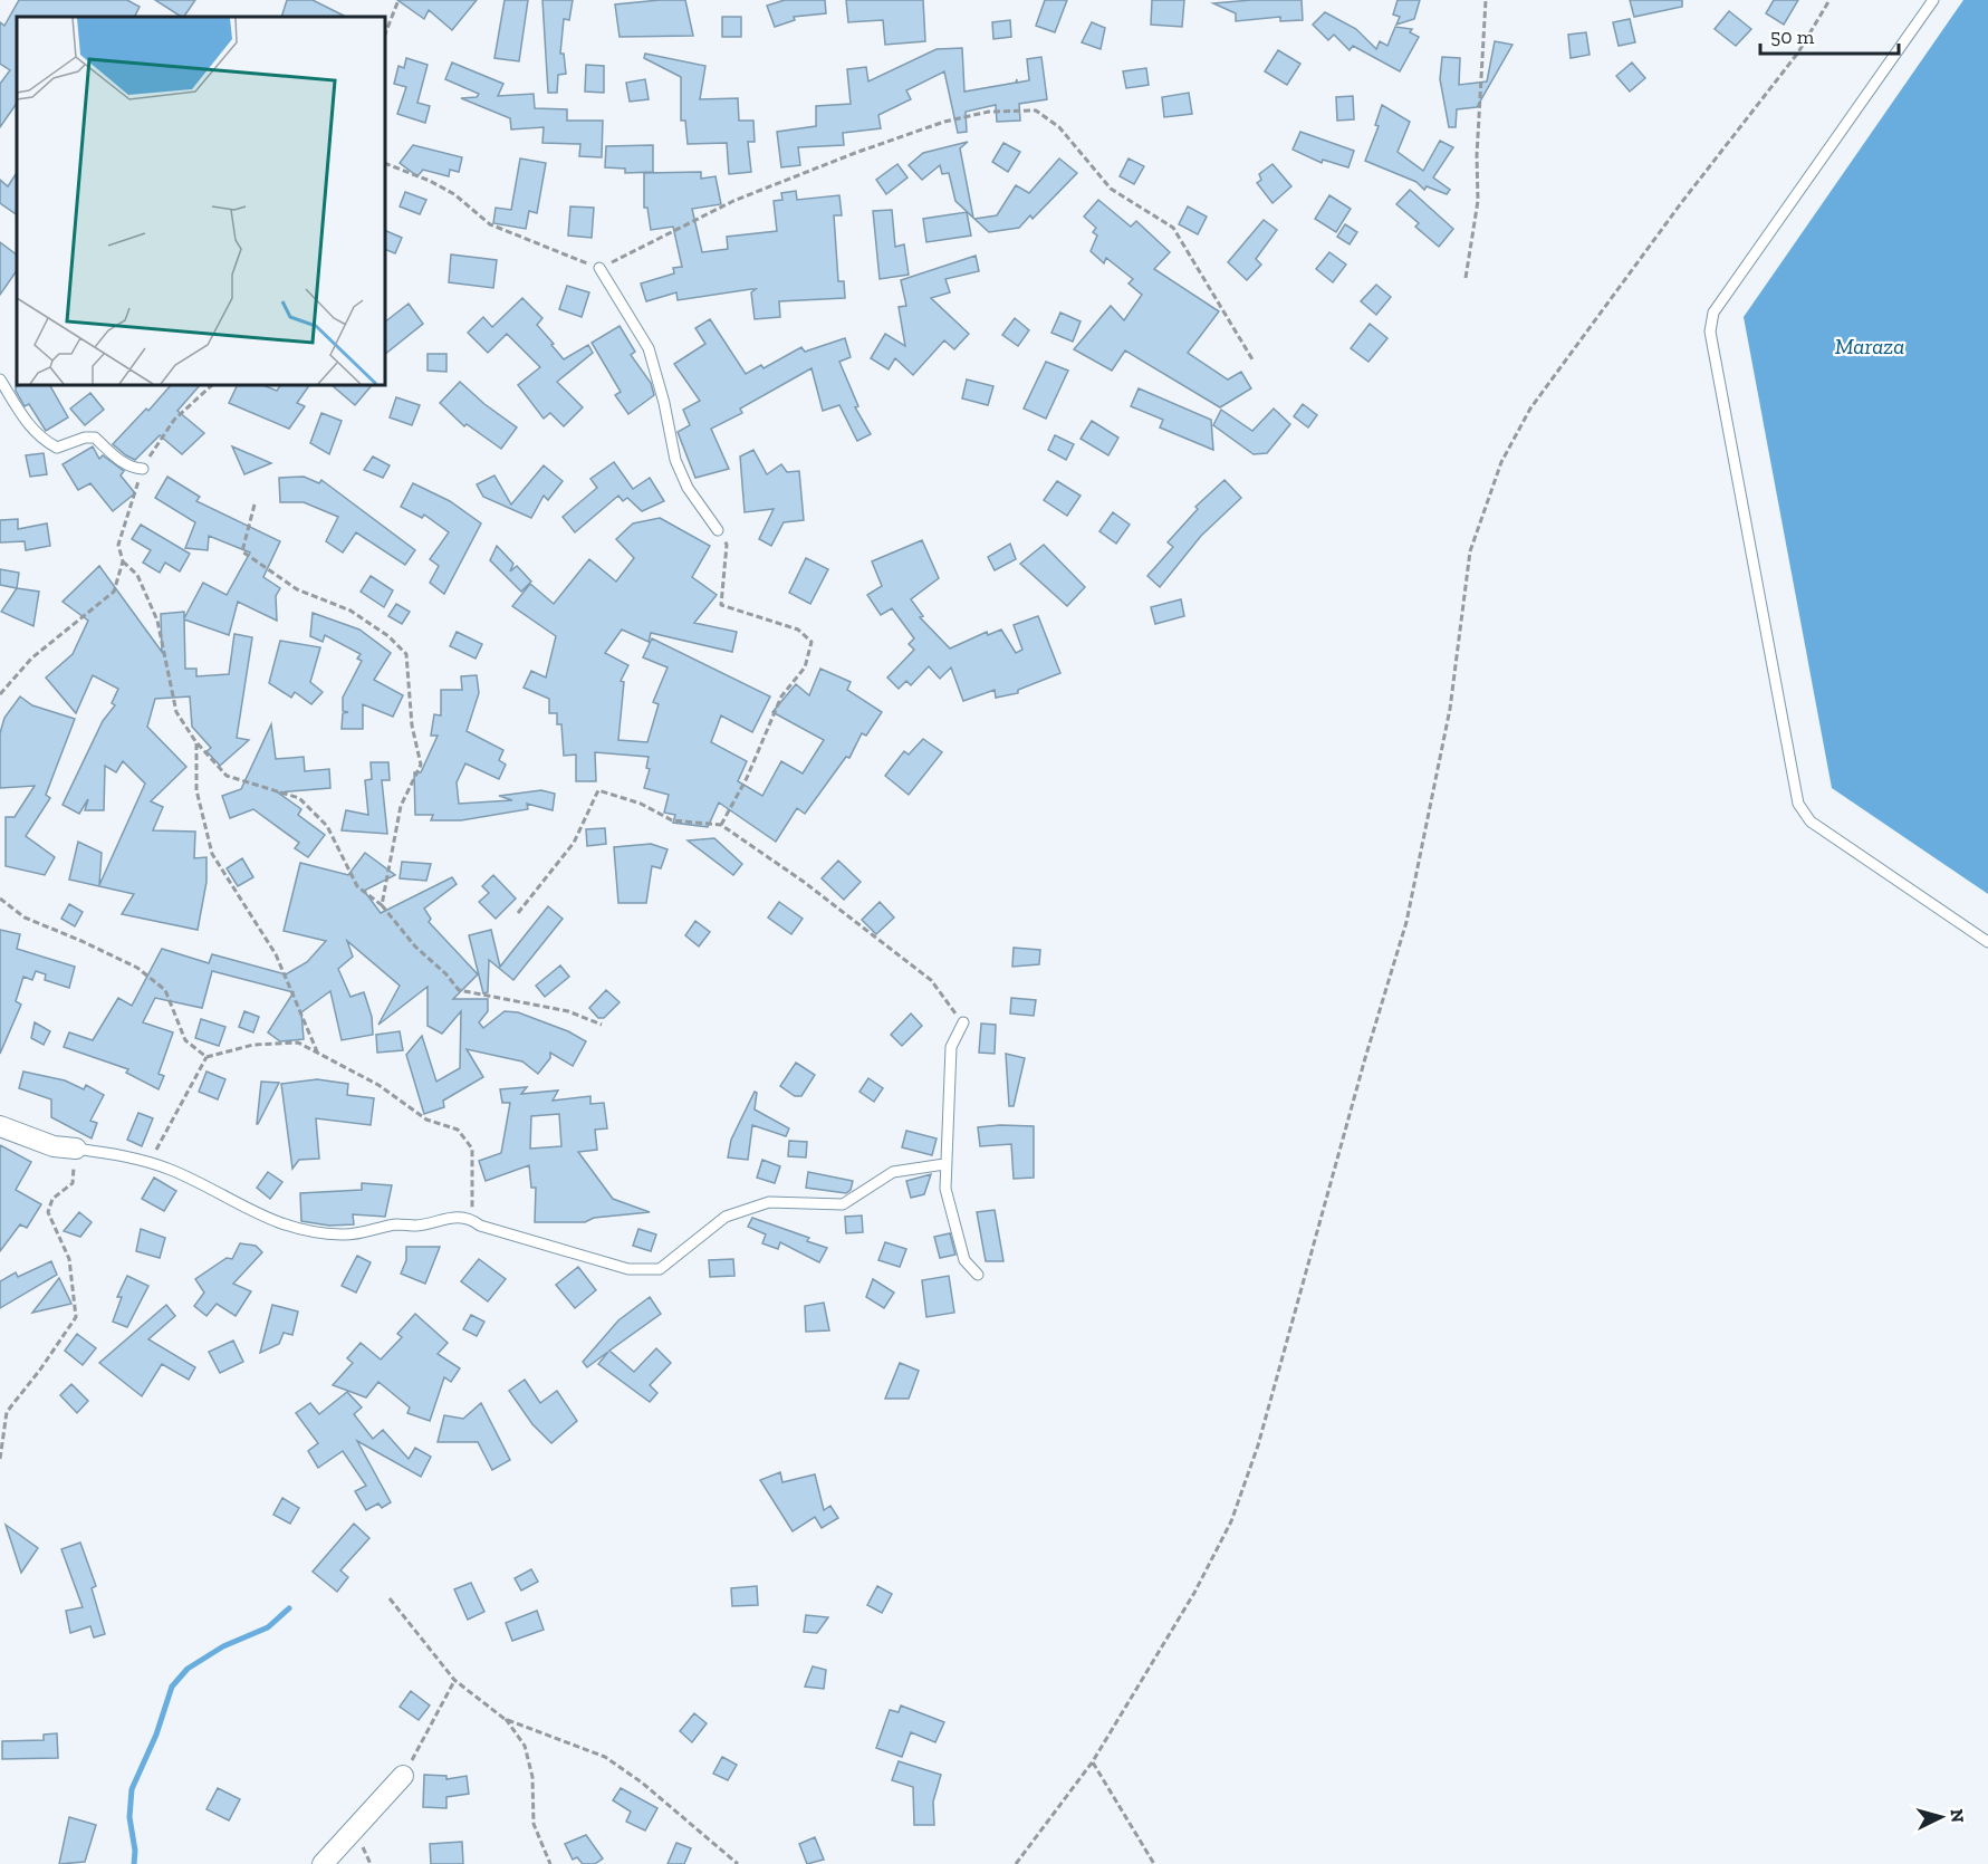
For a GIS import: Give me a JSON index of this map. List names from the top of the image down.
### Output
{
  "water": ["Maraza"],
  "scale_bar": "50 m",
  "north": "right"
}
